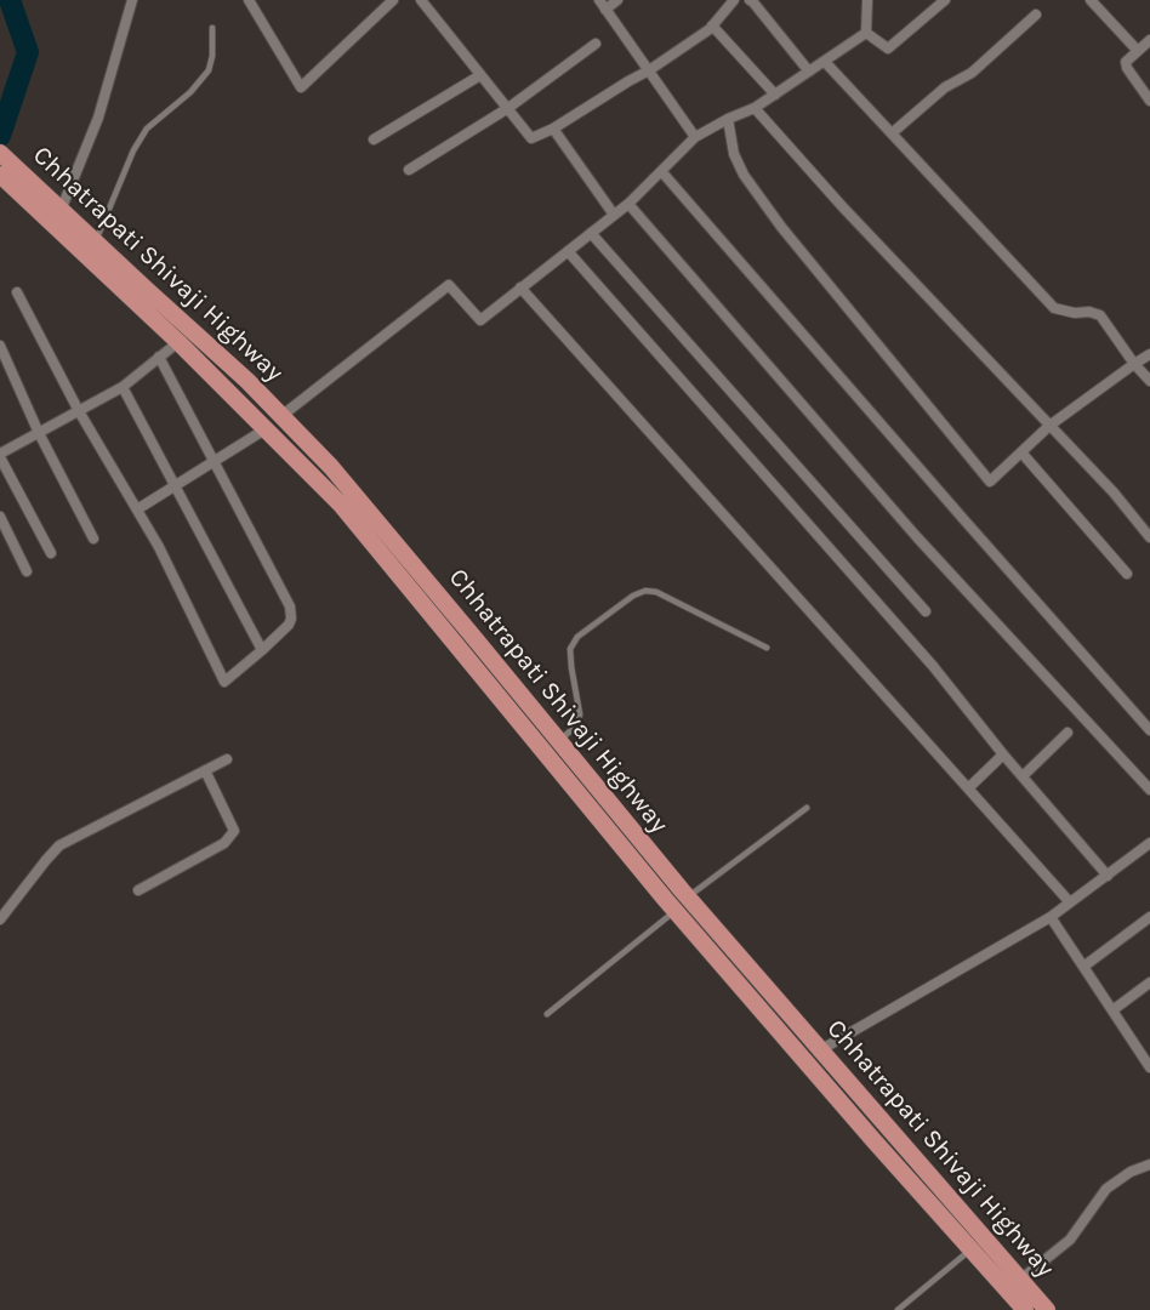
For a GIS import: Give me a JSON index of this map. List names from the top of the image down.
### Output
{
  "streets": {
    "main road": ["Chhatrapati Shivaji Highway"]
  }
}
